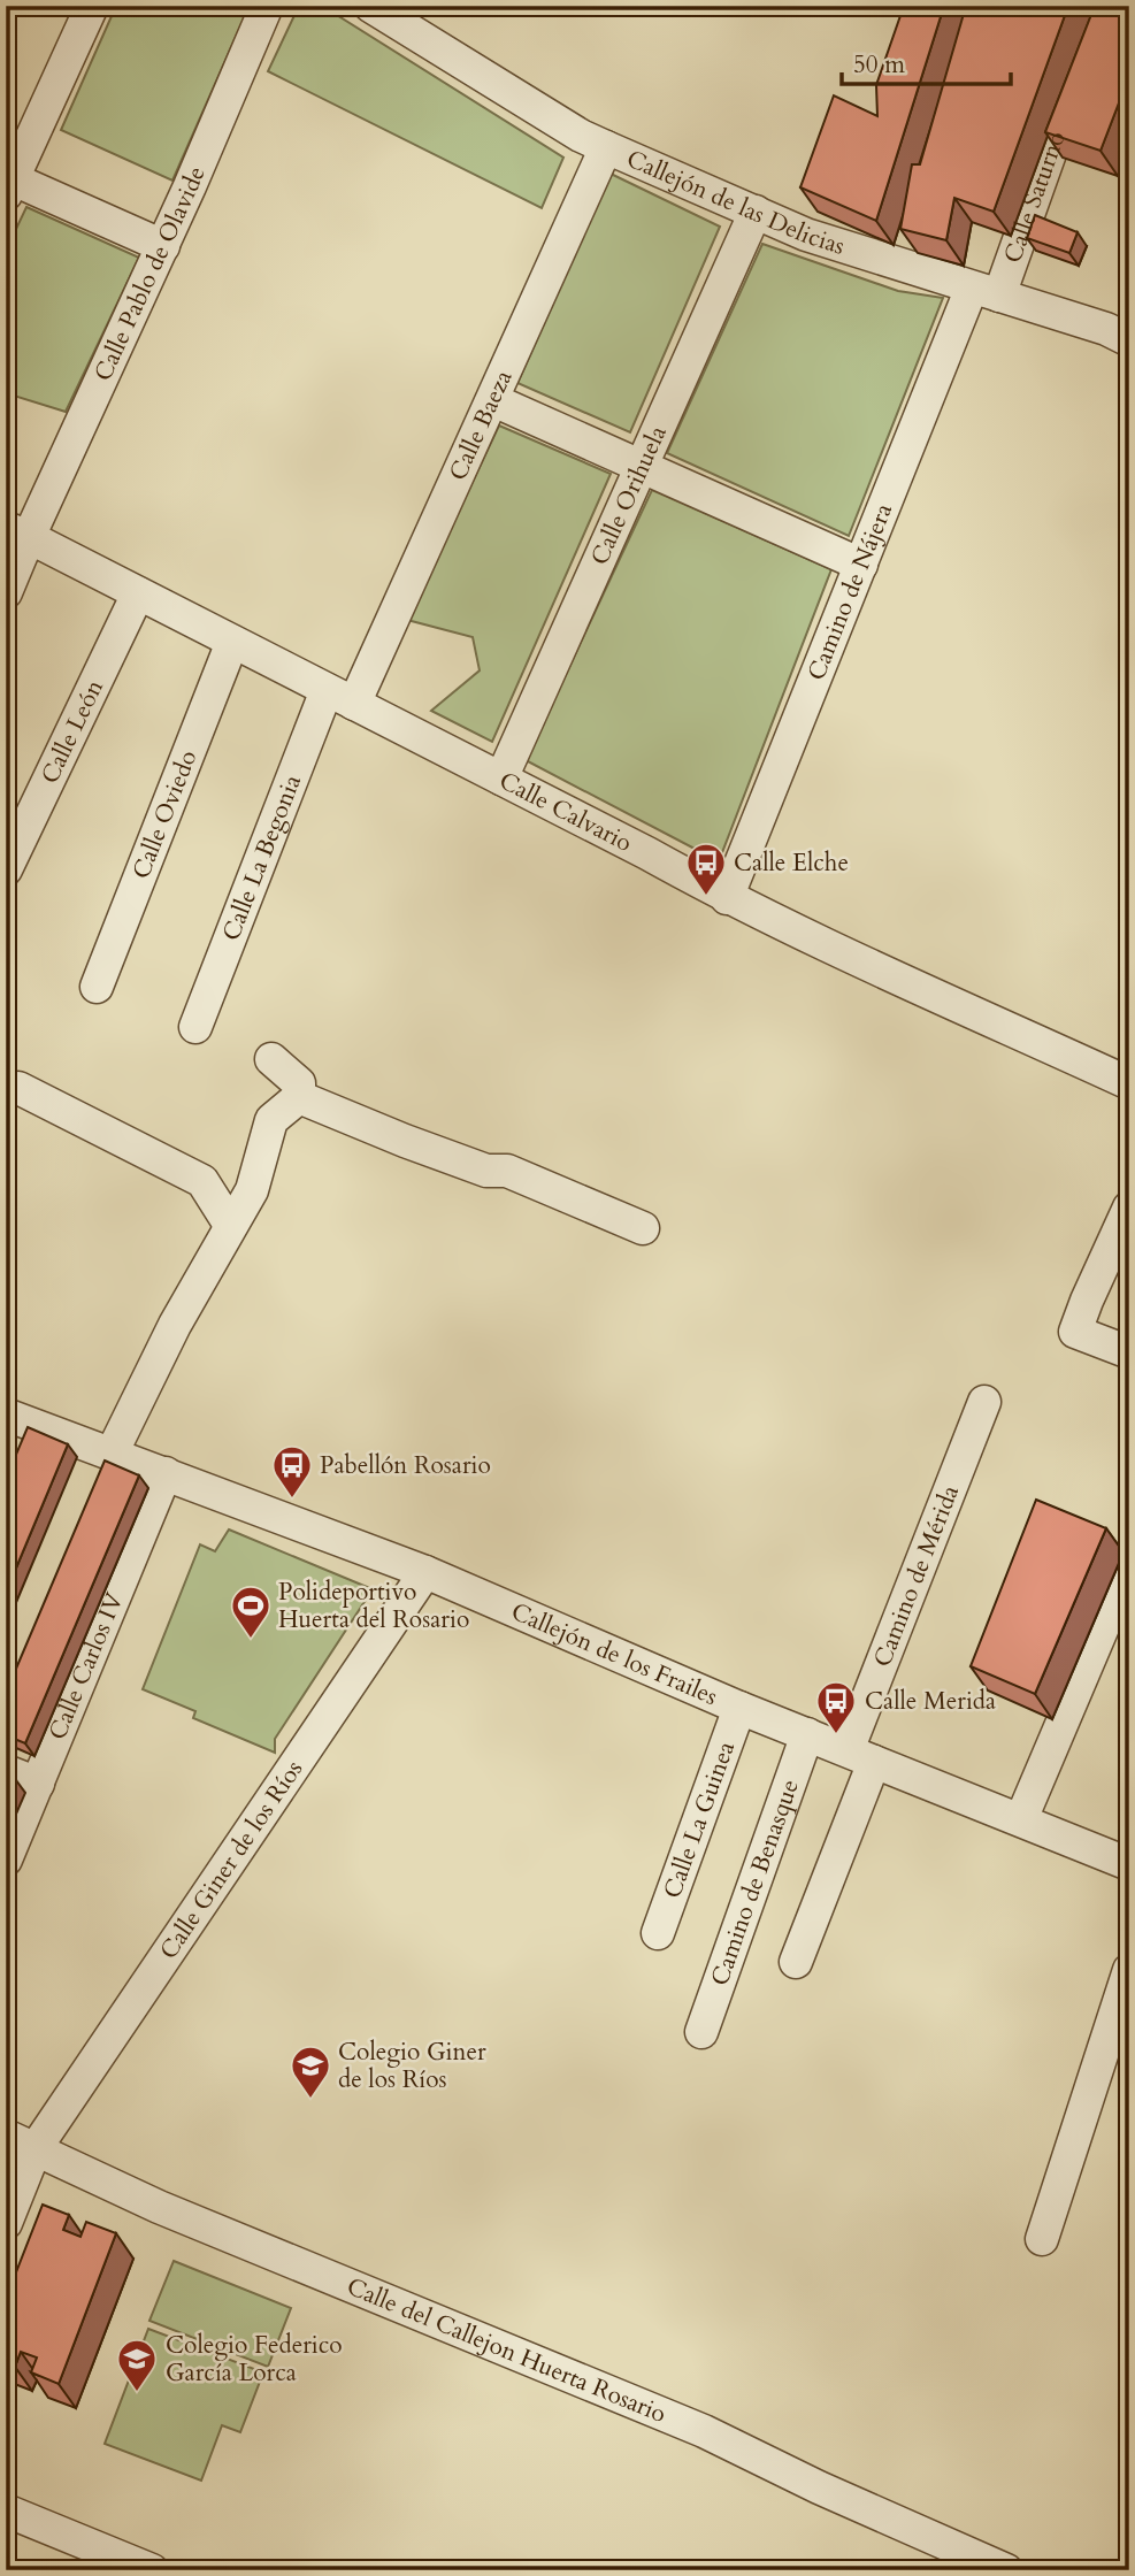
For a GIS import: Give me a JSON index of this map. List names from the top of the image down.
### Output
{
  "streets": {
    "street": [
      "Calle Saturno",
      "Callejón de las Delicias",
      "Calle Pablo de Olavide",
      "Calle Baeza",
      "Calle Orihuela",
      "Camino de Nájera",
      "Calle León",
      "Calle Calvario",
      "Calle Oviedo",
      "Calle La Begonia",
      "Camino de Mérida",
      "Callejón de los Frailes",
      "Calle Carlos IV",
      "Calle La Guinea",
      "Calle Giner de los Ríos",
      "Camino de Benasque",
      "Calle del Callejon Huerta Rosario"
    ]
  },
  "crossings": [
    ["Calle Saturno", "Callejón de las Delicias"],
    ["Calle Saturno", "Camino de Nájera"],
    ["Callejón de las Delicias", "Calle Baeza"],
    ["Callejón de las Delicias", "Calle Orihuela"],
    ["Callejón de las Delicias", "Camino de Nájera"],
    ["Calle Pablo de Olavide", "Calle Calvario"],
    ["Calle Baeza", "Calle Calvario"],
    ["Calle Baeza", "Calle La Begonia"],
    ["Calle Orihuela", "Calle Calvario"],
    ["Camino de Nájera", "Calle Calvario"],
    ["Calle León", "Calle Calvario"],
    ["Calle Calvario", "Calle Oviedo"],
    ["Calle Calvario", "Calle La Begonia"],
    ["Camino de Mérida", "Callejón de los Frailes"],
    ["Callejón de los Frailes", "Calle Carlos IV"],
    ["Callejón de los Frailes", "Calle La Guinea"],
    ["Callejón de los Frailes", "Calle Giner de los Ríos"],
    ["Callejón de los Frailes", "Camino de Benasque"],
    ["Calle Giner de los Ríos", "Calle del Callejon Huerta Rosario"]
  ],
  "places": {
    "bus stop": ["Calle Elche", "Pabellón Rosario", "Calle Merida"],
    "sports": ["Polideportivo Huerta del Rosario"],
    "school or university": ["Colegio Giner de los Ríos", "Colegio Federico García Lorca"]
  },
  "scale_bar": "50 m"
}
